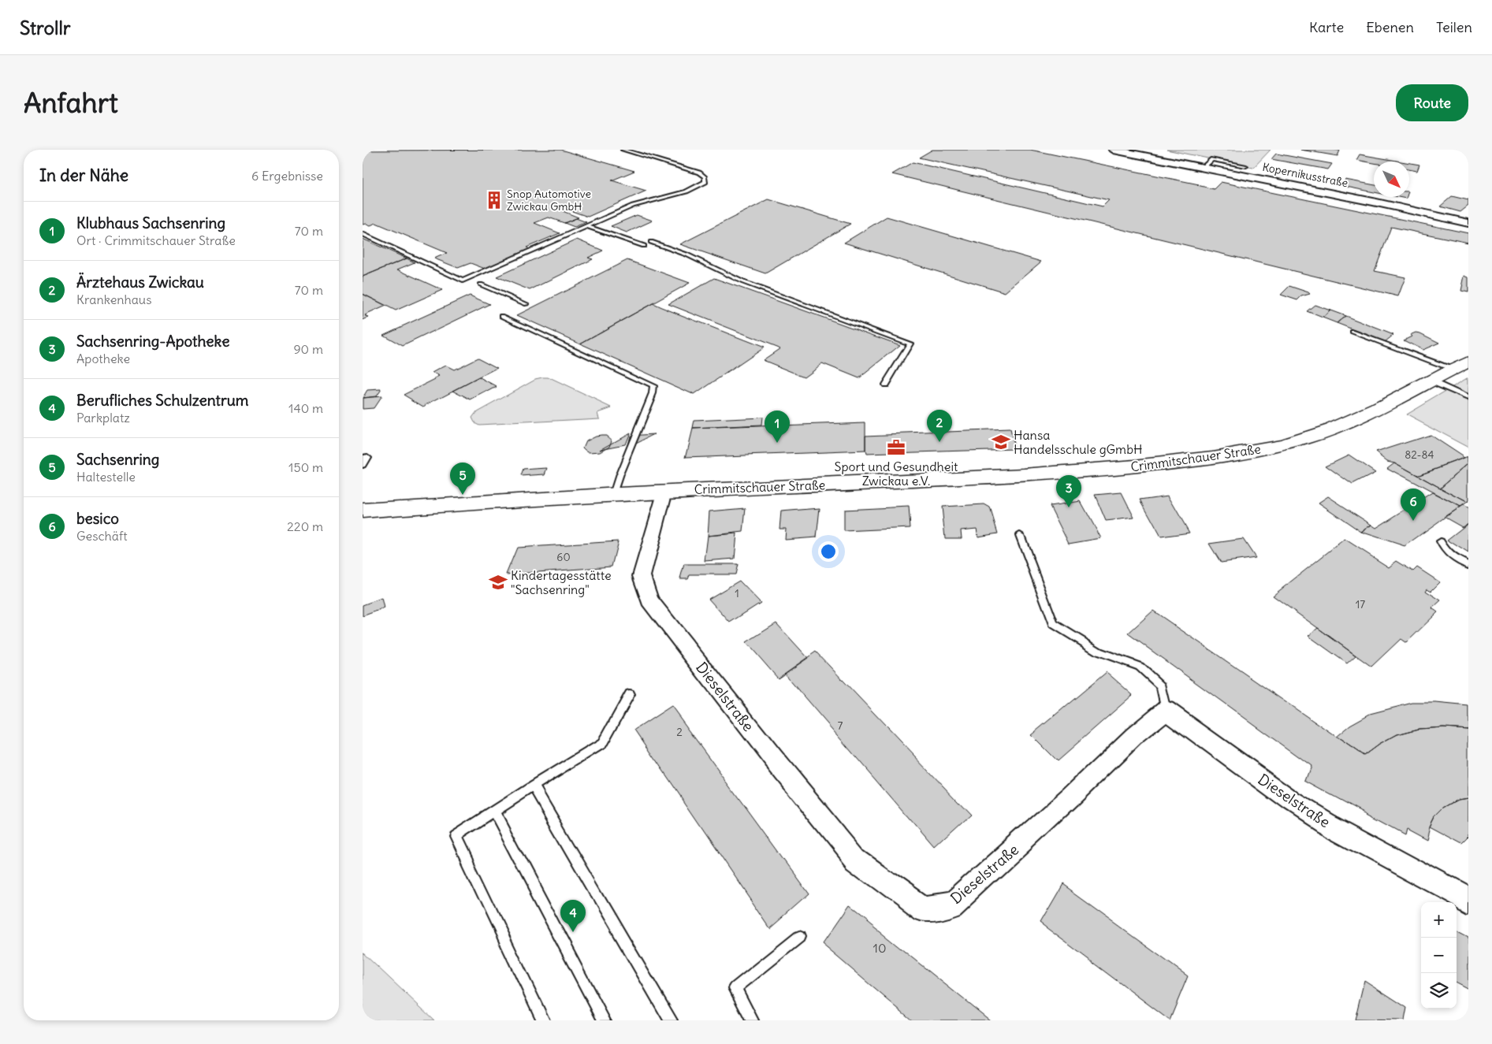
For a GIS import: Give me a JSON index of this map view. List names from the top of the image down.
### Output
{
  "streets": {
    "main road": ["Crimmitschauer Straße"],
    "street": ["Kopernikusstraße", "Dieselstraße"]
  },
  "crossings": [
    ["Crimmitschauer Straße", "Dieselstraße"]
  ],
  "places": {
    "building": ["Snop Automotive Zwickau GmbH"],
    "school or university": ["Hansa Handelsschule gGmbH", "Kindertagesstätte \"Sachsenring\""],
    "office": ["Sport und Gesundheit Zwickau e.V."]
  },
  "house_numbers": [
    "82-84",
    "60",
    "1",
    "17",
    "7",
    "2",
    "10"
  ],
  "north": "bottom right",
  "page": {
    "header": "Strollr",
    "nav": ["Karte", "Ebenen", "Teilen"],
    "buttons": "Route",
    "title": "Anfahrt",
    "heading": ["In der Nähe", "6 Ergebnisse"],
    "list": [
      {
        "mark": "1",
        "name": "Klubhaus Sachsenring",
        "note": "Ort · Crimmitschauer Straße",
        "value": "70 m"
      },
      {
        "mark": "2",
        "name": "Ärztehaus Zwickau",
        "note": "Krankenhaus",
        "value": "70 m"
      },
      {
        "mark": "3",
        "name": "Sachsenring-Apotheke",
        "note": "Apotheke",
        "value": "90 m"
      },
      {
        "mark": "4",
        "name": "Berufliches Schulzentrum",
        "note": "Parkplatz",
        "value": "140 m"
      },
      {
        "mark": "5",
        "name": "Sachsenring",
        "note": "Haltestelle",
        "value": "150 m"
      },
      {
        "mark": "6",
        "name": "besico",
        "note": "Geschäft",
        "value": "220 m"
      }
    ],
    "pins": [
      "2",
      "1",
      "5",
      "3",
      "6",
      "4"
    ],
    "map_buttons": ["+", "−"]
  }
}
